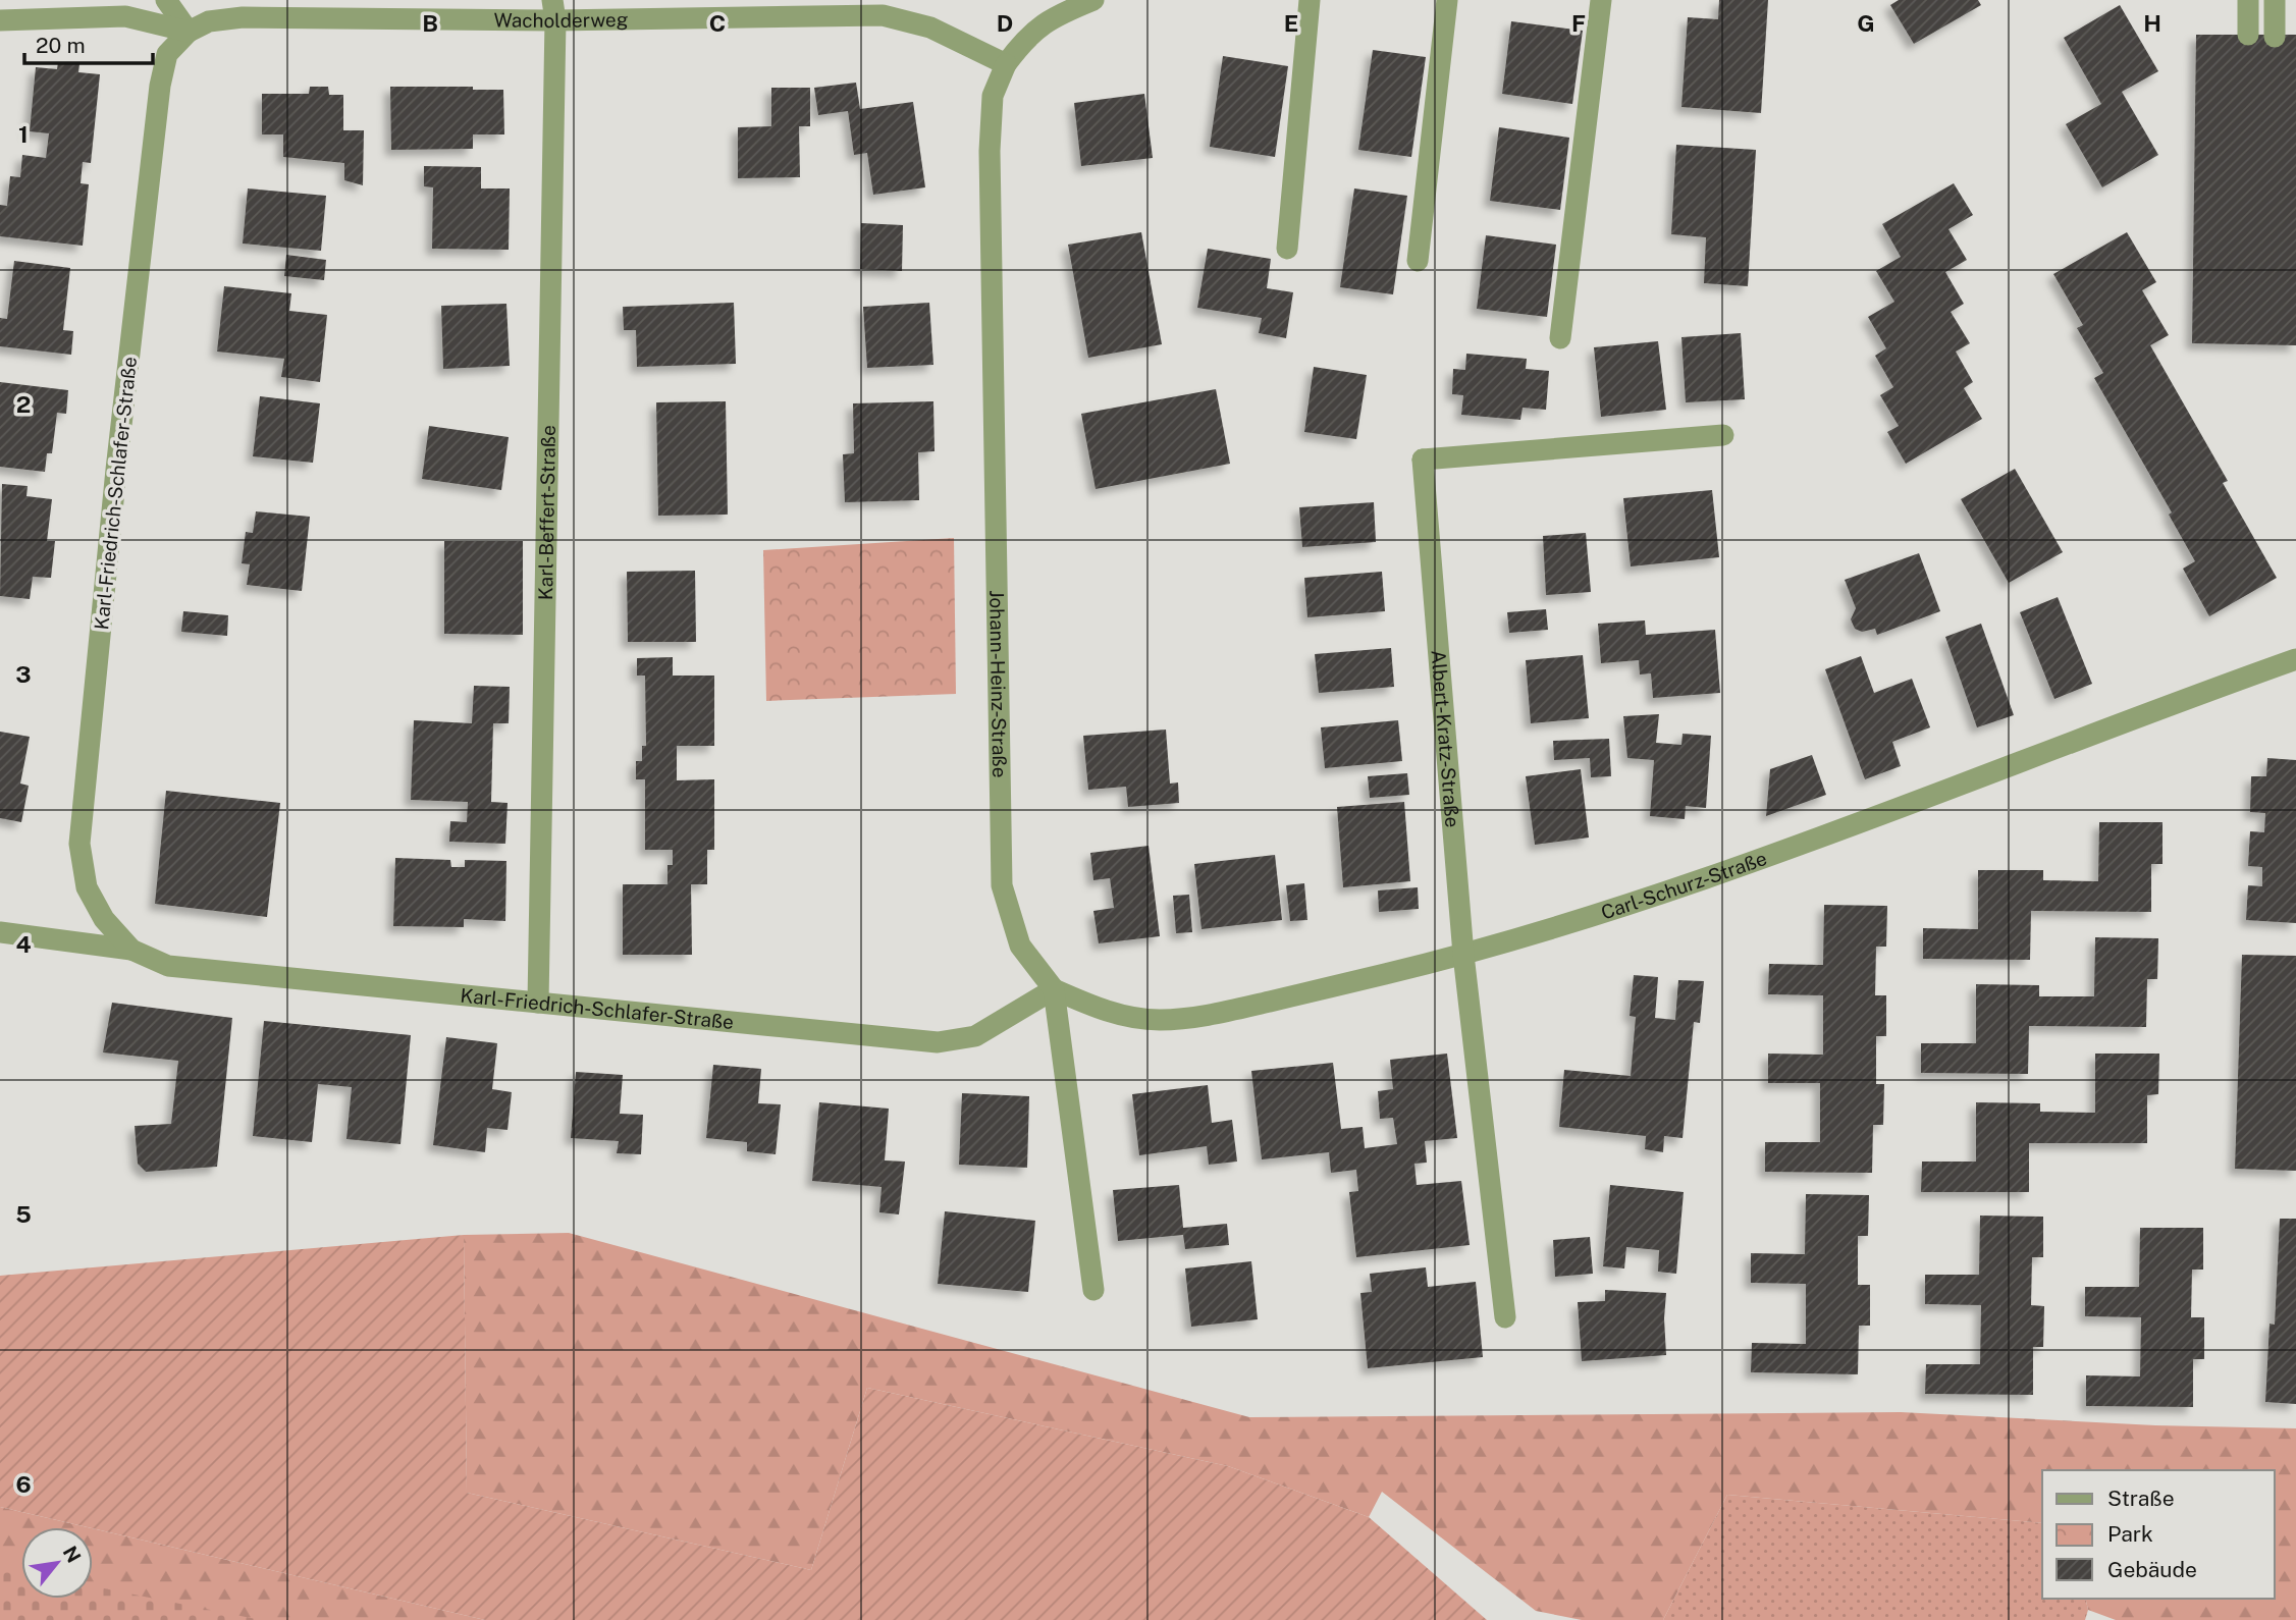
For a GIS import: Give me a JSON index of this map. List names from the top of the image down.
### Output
{
  "streets": {
    "street": [
      "Wacholderweg",
      "Karl-Friedrich-Schlafer-Straße",
      "Karl-Beffert-Straße",
      "Johann-Heinz-Straße",
      "Albert-Kratz-Straße",
      "Carl-Schurz-Straße"
    ]
  },
  "crossings": [
    ["Wacholderweg", "Karl-Friedrich-Schlafer-Straße"],
    ["Wacholderweg", "Karl-Beffert-Straße"],
    ["Wacholderweg", "Johann-Heinz-Straße"],
    ["Karl-Friedrich-Schlafer-Straße", "Karl-Beffert-Straße"],
    ["Karl-Friedrich-Schlafer-Straße", "Johann-Heinz-Straße"],
    ["Karl-Friedrich-Schlafer-Straße", "Carl-Schurz-Straße"],
    ["Johann-Heinz-Straße", "Carl-Schurz-Straße"],
    ["Albert-Kratz-Straße", "Carl-Schurz-Straße"]
  ],
  "legend": ["Straße", "Park", "Gebäude"],
  "scale_bar": "20 m",
  "north": "top right",
  "grid": {
    "columns": [
      "B",
      "C",
      "D",
      "E",
      "F",
      "G",
      "H"
    ],
    "rows": [
      "1",
      "2",
      "3",
      "4",
      "5",
      "6"
    ]
  }
}
